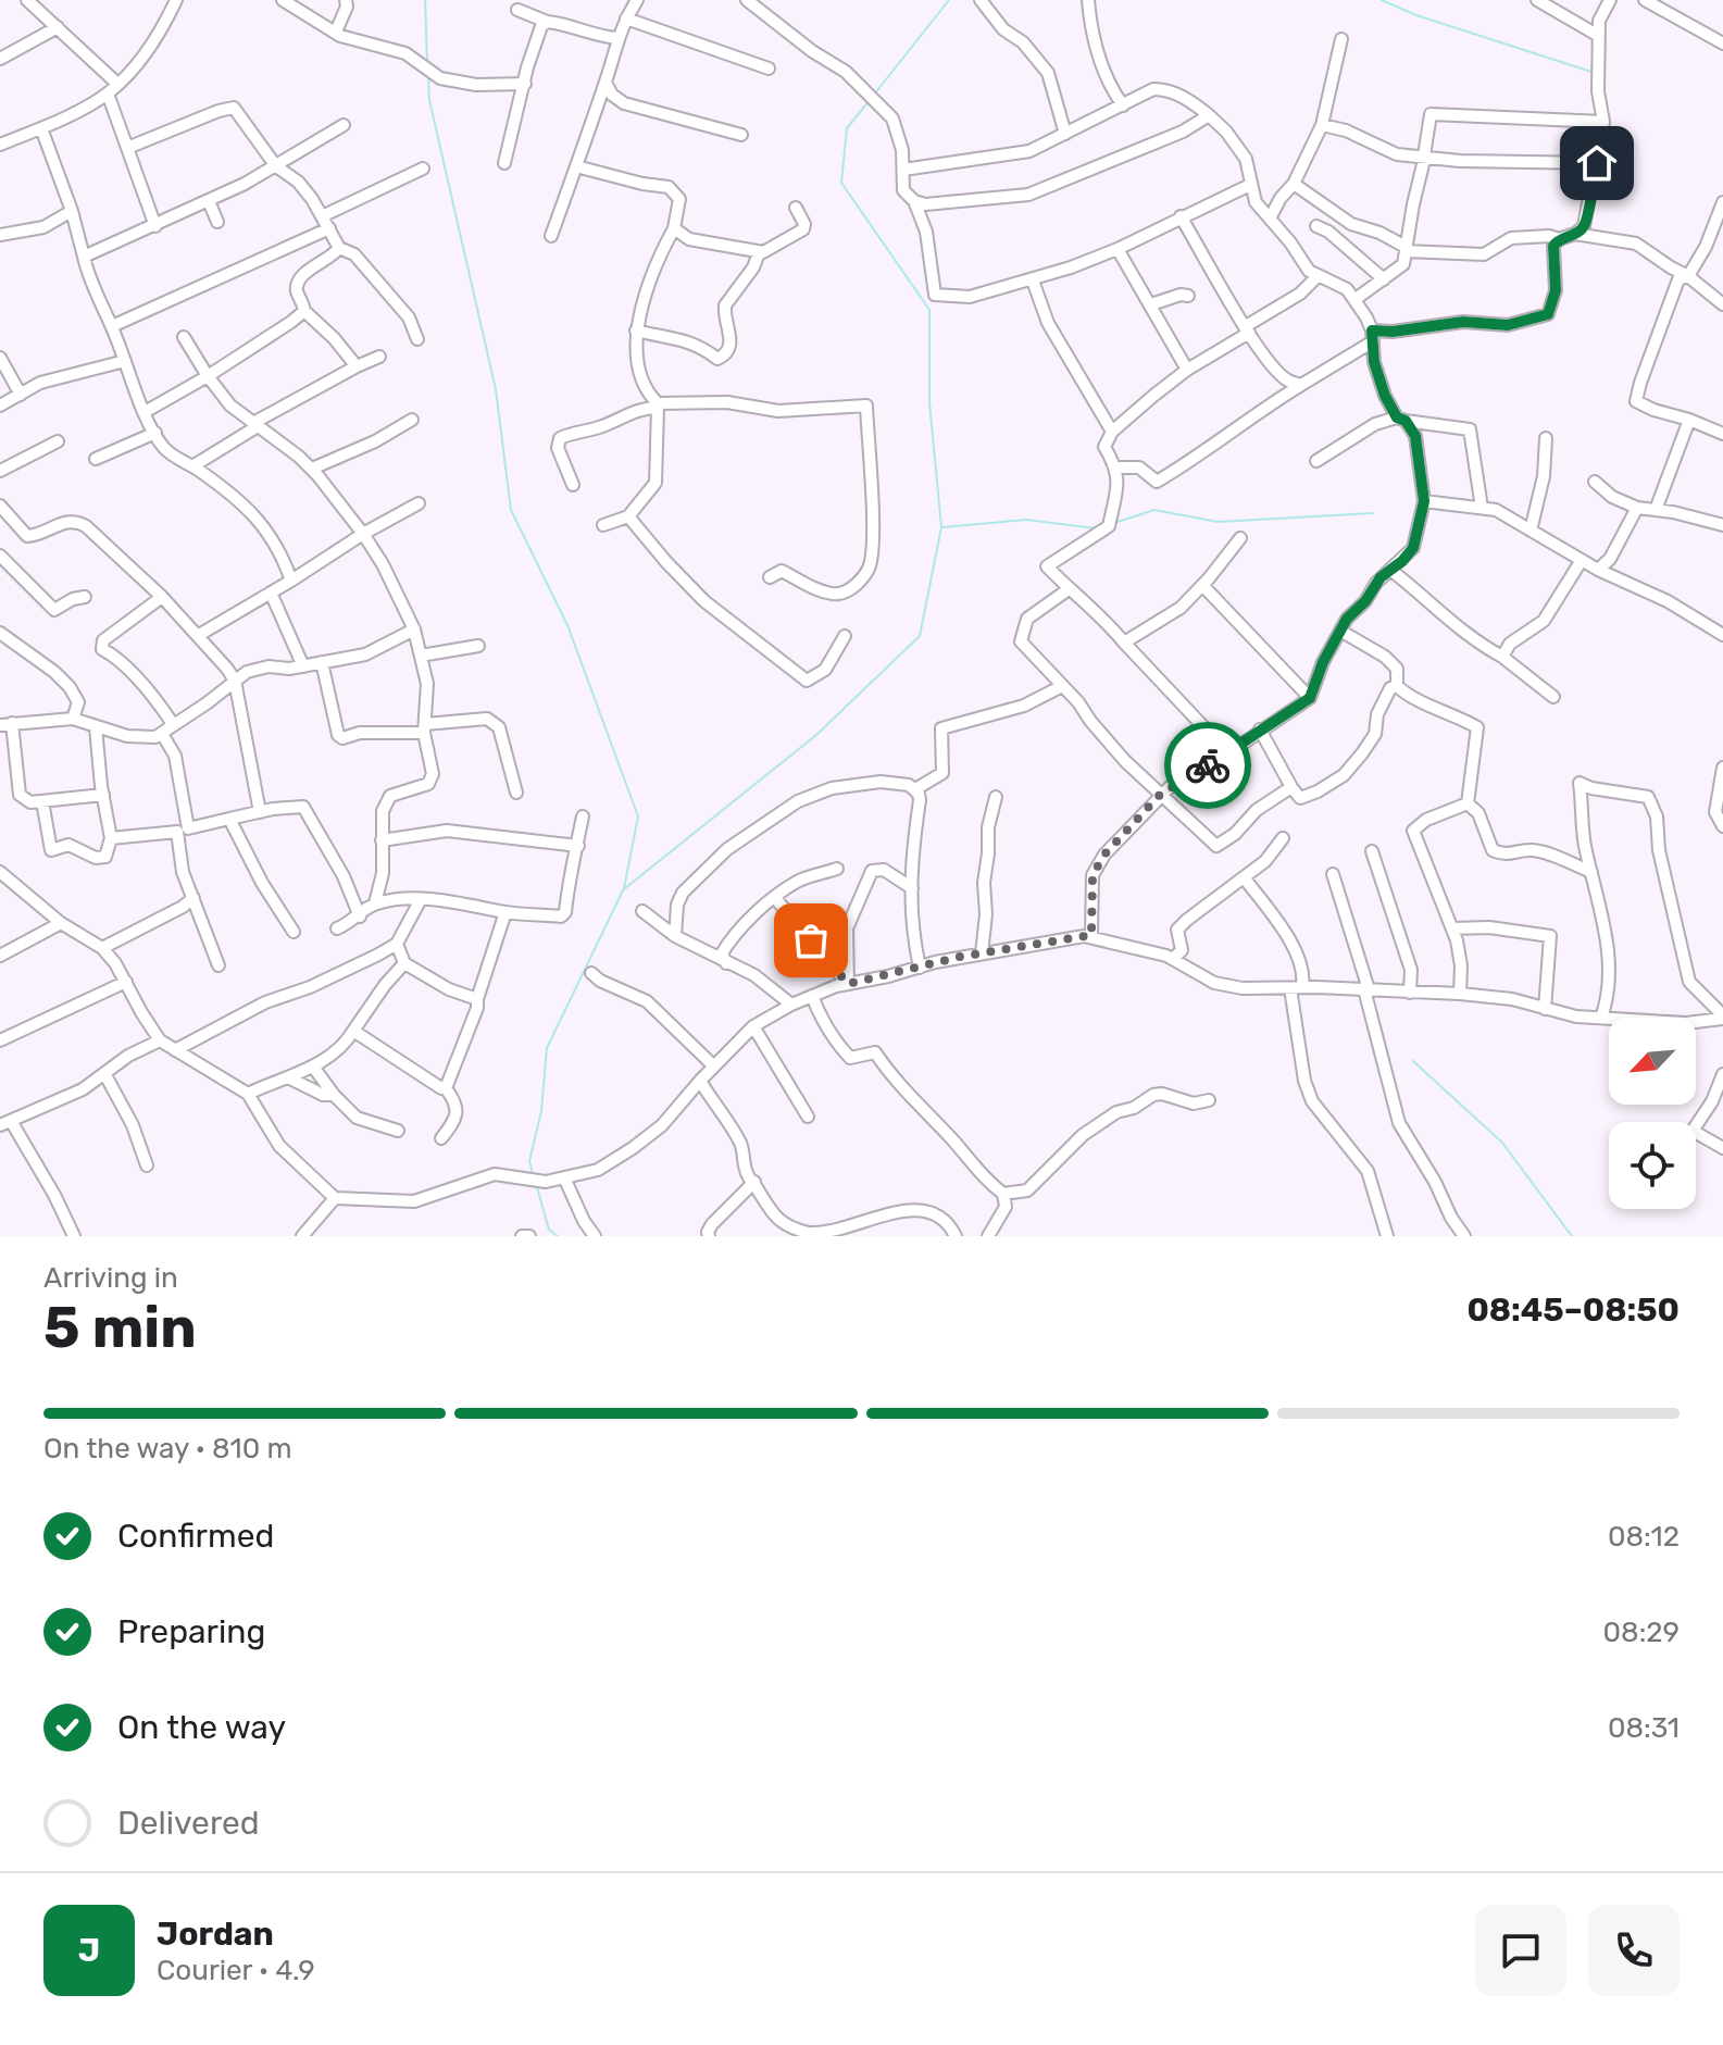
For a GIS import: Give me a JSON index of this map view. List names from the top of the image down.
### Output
{
  "north": "bottom left",
  "page": {
    "heading": ["5 min", "Arriving in", "08:45–08:50"],
    "panel": ["Jordan", "Courier · 4.9"],
    "bar": "On the way · 810 m",
    "list": [
      ["Confirmed", "08:12"],
      ["Preparing", "08:29"],
      ["On the way", "08:31"],
      "Delivered"
    ],
    "round": "J"
  }
}
